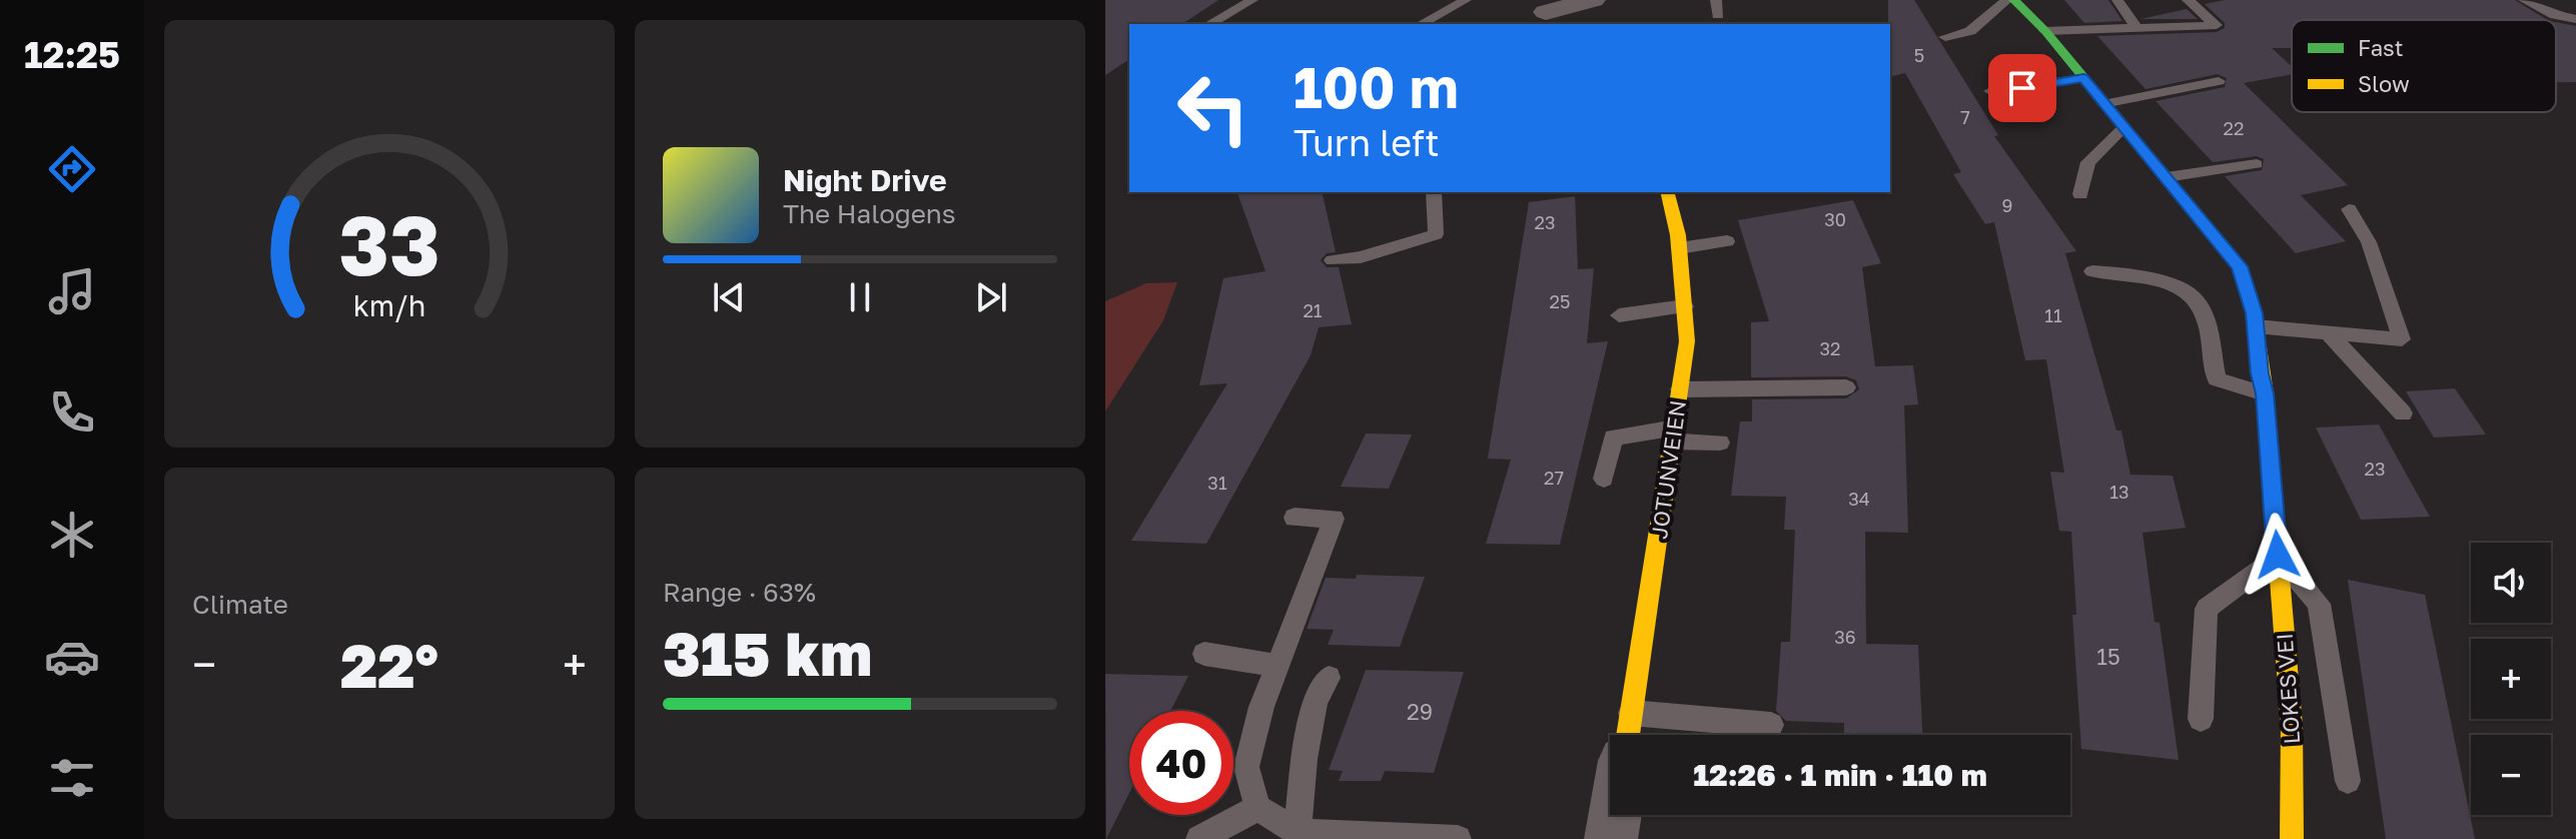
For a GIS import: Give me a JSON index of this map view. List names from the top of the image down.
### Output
{
  "streets": {
    "street": ["JOTUNVEIEN", "LOKES VEI"]
  },
  "house_numbers": [
    "5",
    "7",
    "22",
    "9",
    "30",
    "23",
    "25",
    "21",
    "11",
    "32",
    "23",
    "27",
    "31",
    "13",
    "34",
    "36",
    "15",
    "29"
  ],
  "legend": ["Fast", "Slow"],
  "page": {
    "tabs": "12:25",
    "turn": ["100 m", "Turn left"],
    "song": ["Night Drive", "The Halogens"],
    "tile": [
      "Climate",
      ["Range · 63%", "315 km"]
    ],
    "map_buttons": ["+", "−"],
    "heat": ["−", "22°", "+"],
    "limit": "40",
    "trip": "12:26 · 1 min · 110 m",
    "gauge": ["33", "km/h"]
  }
}
